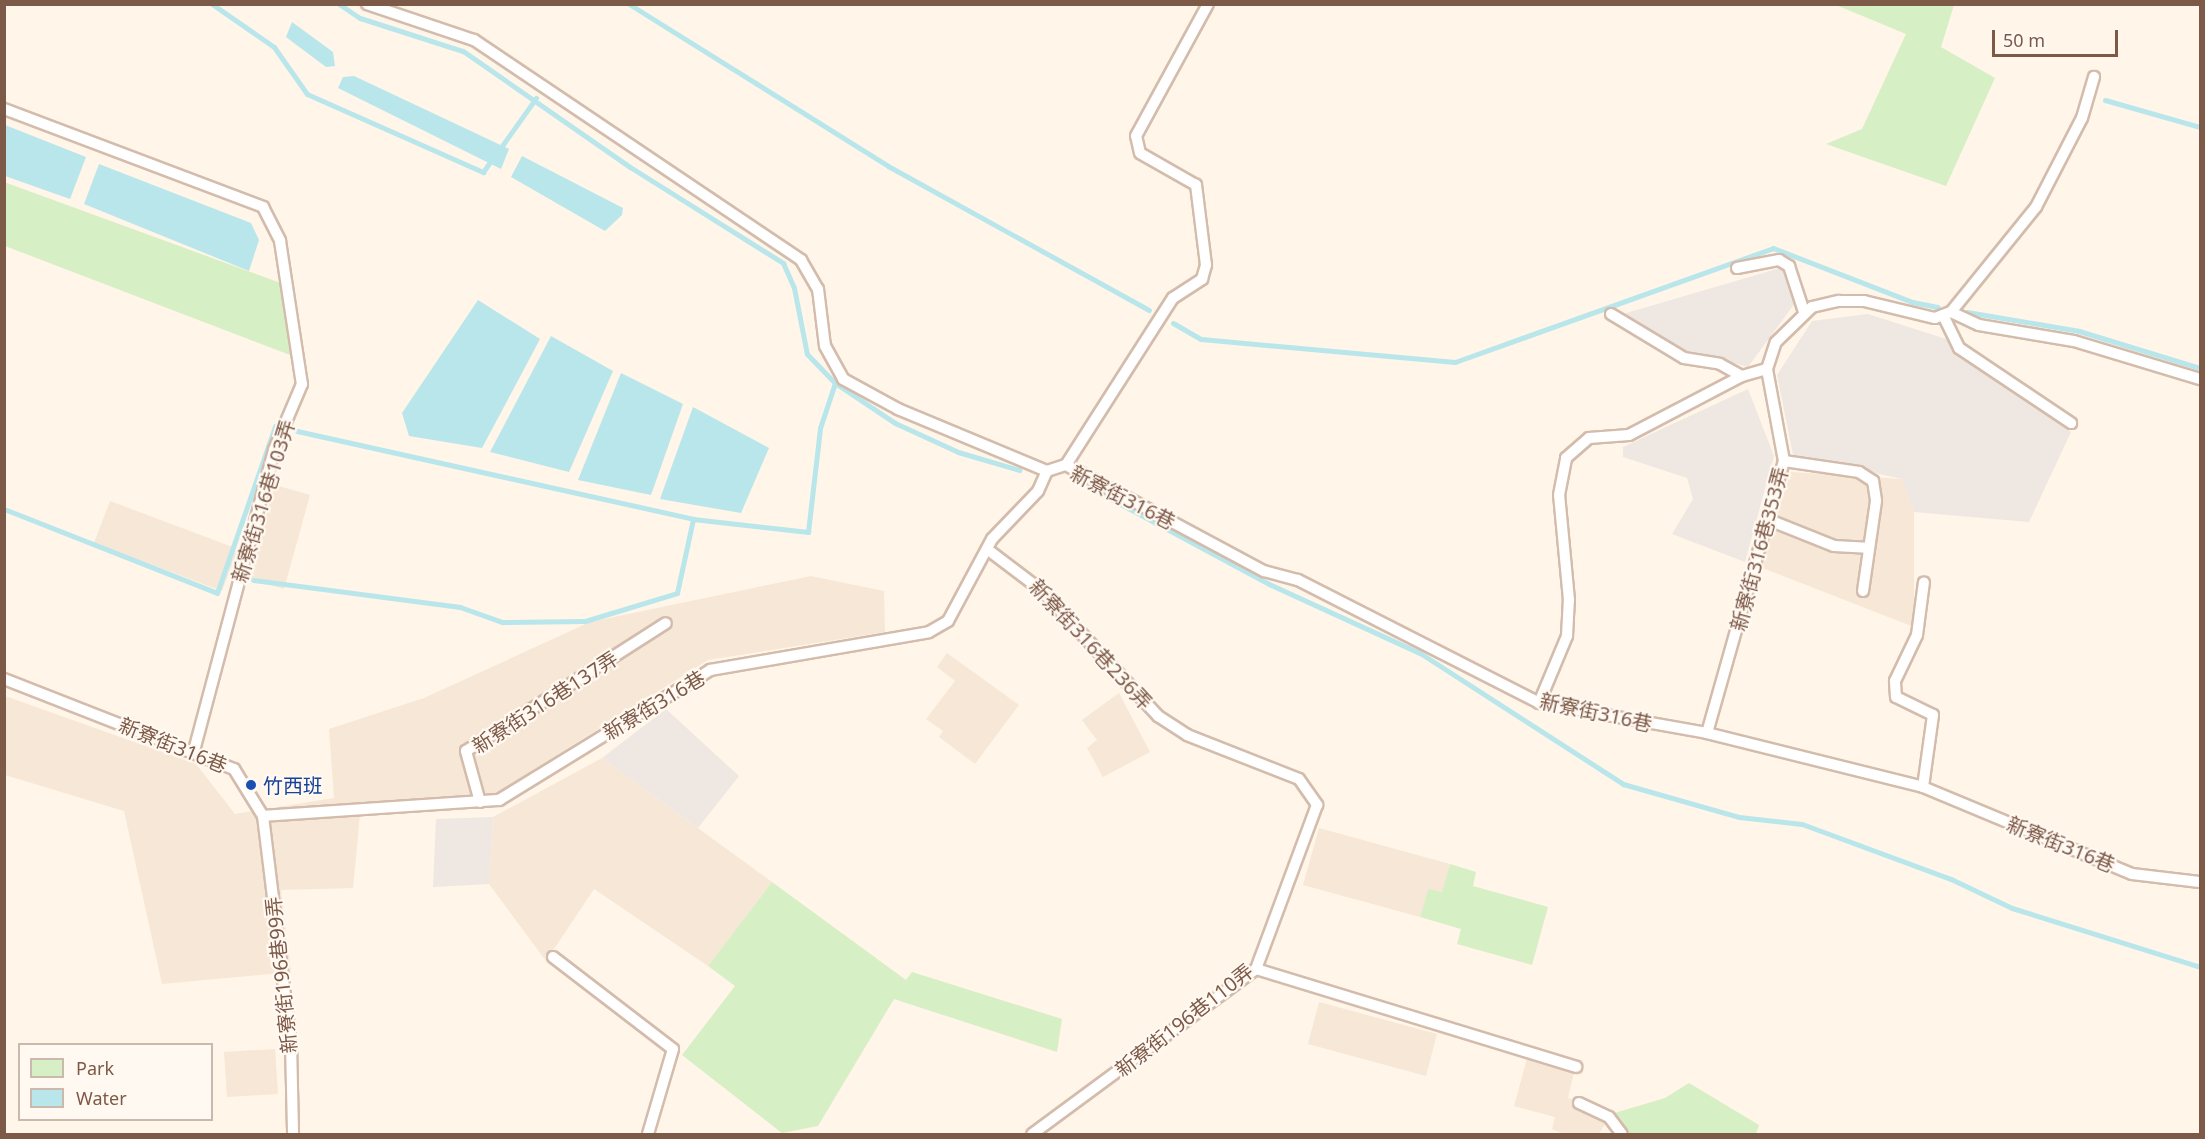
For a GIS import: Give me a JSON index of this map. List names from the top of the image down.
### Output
{
  "streets": {
    "lane": [
      "新寮街316巷",
      "新寮街316巷103弄",
      "新寮街316巷353弄",
      "新寮街316巷236弄",
      "新寮街316巷137弄",
      "新寮街196巷99弄",
      "新寮街196巷110弄"
    ]
  },
  "crossings": [
    ["新寮街316巷", "新寮街316巷103弄"],
    ["新寮街316巷", "新寮街316巷353弄"],
    ["新寮街316巷", "新寮街316巷236弄"],
    ["新寮街316巷", "新寮街316巷137弄"],
    ["新寮街316巷", "新寮街196巷99弄"],
    ["新寮街316巷236弄", "新寮街196巷110弄"]
  ],
  "places": ["竹西班"],
  "legend": ["Park", "Water"],
  "scale_bar": "50 m"
}
